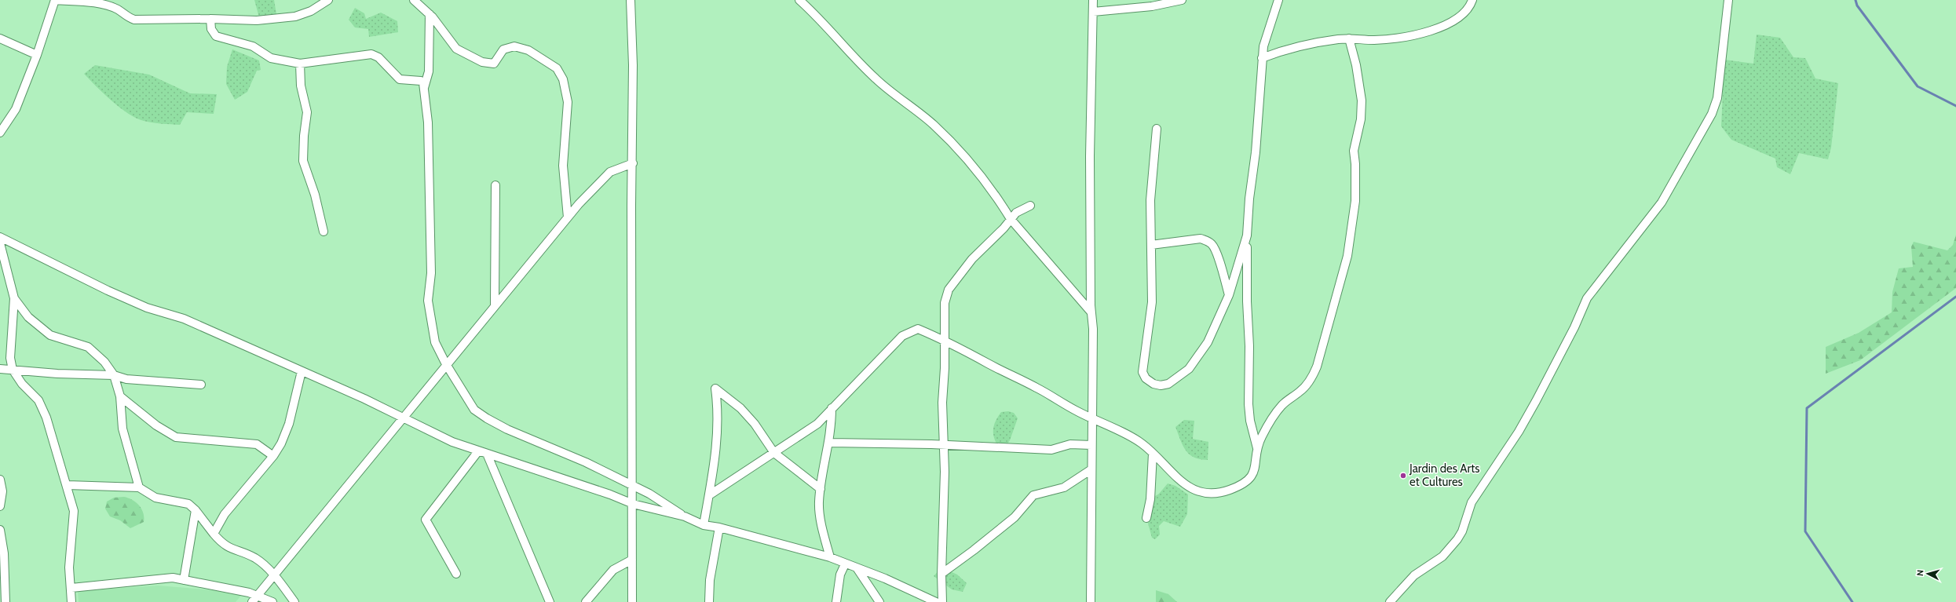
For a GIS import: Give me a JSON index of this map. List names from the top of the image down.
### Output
{
  "places": ["Jardin des Arts et Cultures"],
  "north": "left"
}
